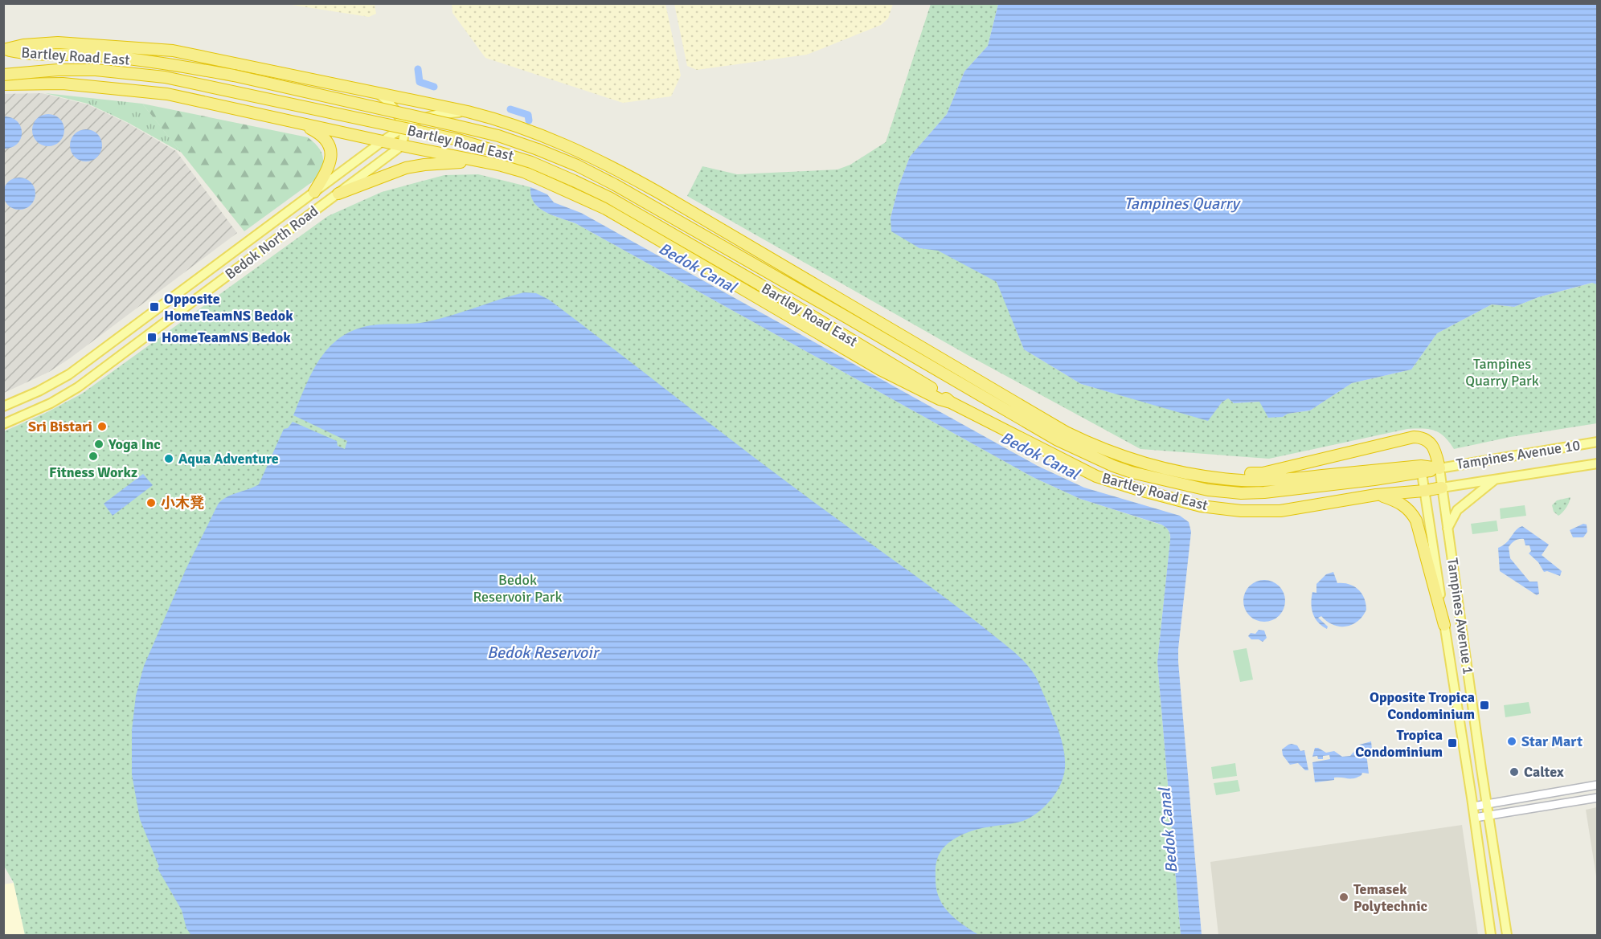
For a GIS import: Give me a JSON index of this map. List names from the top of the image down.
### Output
{
  "streets": {
    "highway": ["Bartley Road East"],
    "main road": ["Bedok North Road", "Tampines Avenue 10", "Tampines Avenue 1"]
  },
  "crossings": [
    ["Bartley Road East", "Tampines Avenue 10"],
    ["Bartley Road East", "Tampines Avenue 1"],
    ["Tampines Avenue 10", "Tampines Avenue 1"]
  ],
  "water": ["Tampines Quarry", "Bedok Canal", "Bedok Reservoir"],
  "parks": ["Tampines Quarry Park", "Bedok Reservoir Park"],
  "places": {
    "transit": [
      "Opposite HomeTeamNS Bedok",
      "HomeTeamNS Bedok",
      "Opposite Tropica Condominium",
      "Tropica Condominium"
    ],
    "other": [
      "Sri Bistari",
      "Yoga Inc",
      "Fitness Workz",
      "Aqua Adventure",
      "小木凳",
      "Star Mart",
      "Caltex",
      "Temasek Polytechnic"
    ]
  }
}
